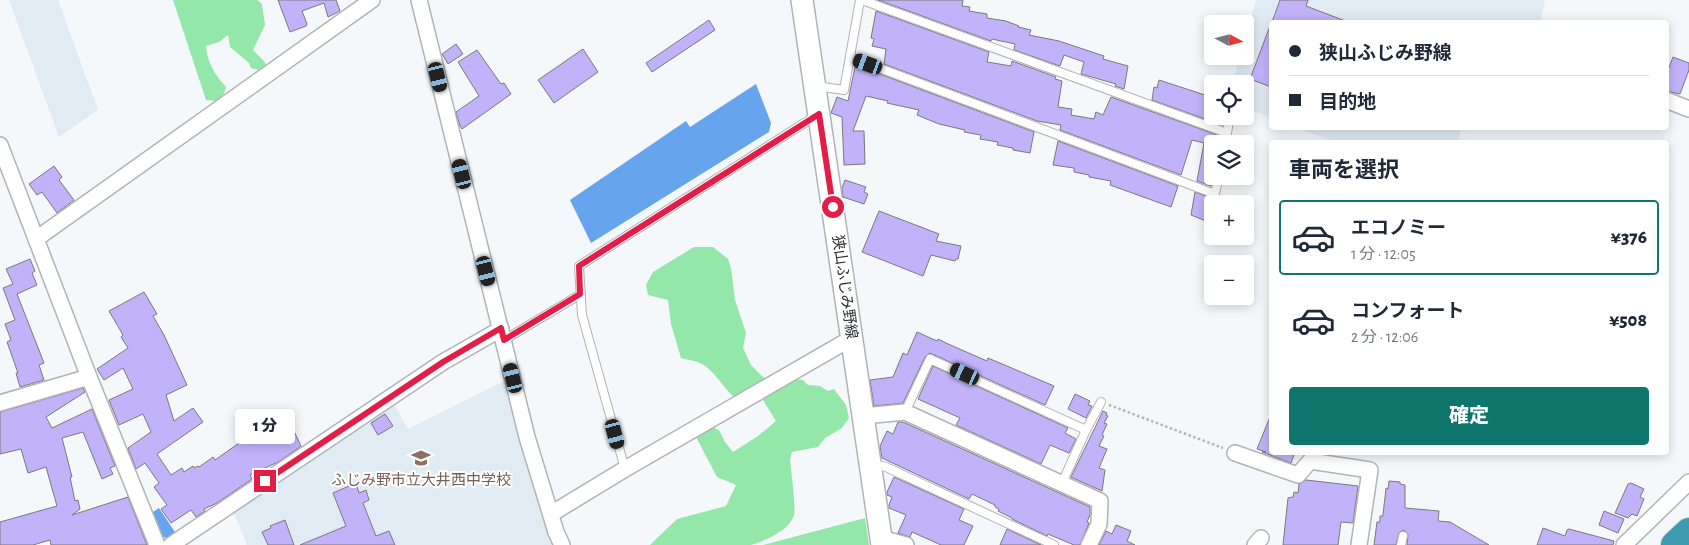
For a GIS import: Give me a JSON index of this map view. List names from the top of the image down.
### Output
{
  "streets": {
    "main road": ["狭山ふじみ野線"]
  },
  "places": {
    "school or university": ["ふじみ野市立大井西中学校"]
  },
  "north": "right",
  "page": {
    "map_buttons": ["+", "−"],
    "banner": ["狭山ふじみ野線", "目的地"],
    "heading": "車両を選択",
    "list": [
      {
        "name": "エコノミー",
        "note": "1 分 · 12:05",
        "value": "¥376"
      },
      {
        "name": "コンフォート",
        "note": "2 分 · 12:06",
        "value": "¥508"
      }
    ],
    "buttons": "確定",
    "bubble": "1 分"
  }
}
